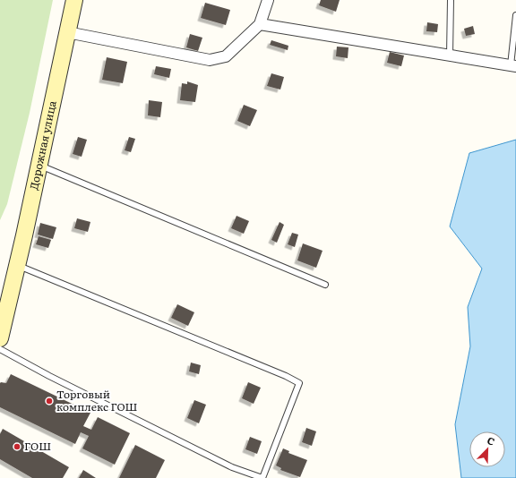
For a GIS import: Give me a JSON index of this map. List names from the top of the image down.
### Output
{
  "streets": {
    "main road": ["Дорожная улица"]
  },
  "places": ["Торговый комплекс ГОШ", "ГОШ"],
  "north": "top right"
}
